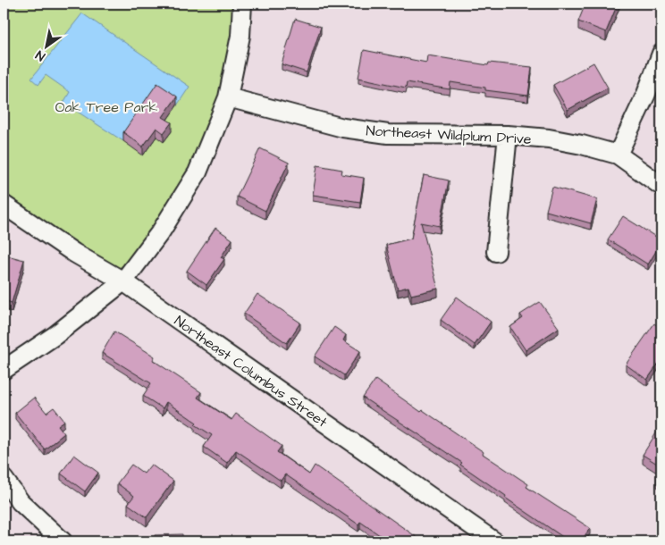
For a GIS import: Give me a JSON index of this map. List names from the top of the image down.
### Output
{
  "streets": {
    "street": ["Northeast Wildplum Drive", "Northeast Columbus Street"]
  },
  "parks": ["Oak Tree Park"],
  "north": "bottom left"
}
